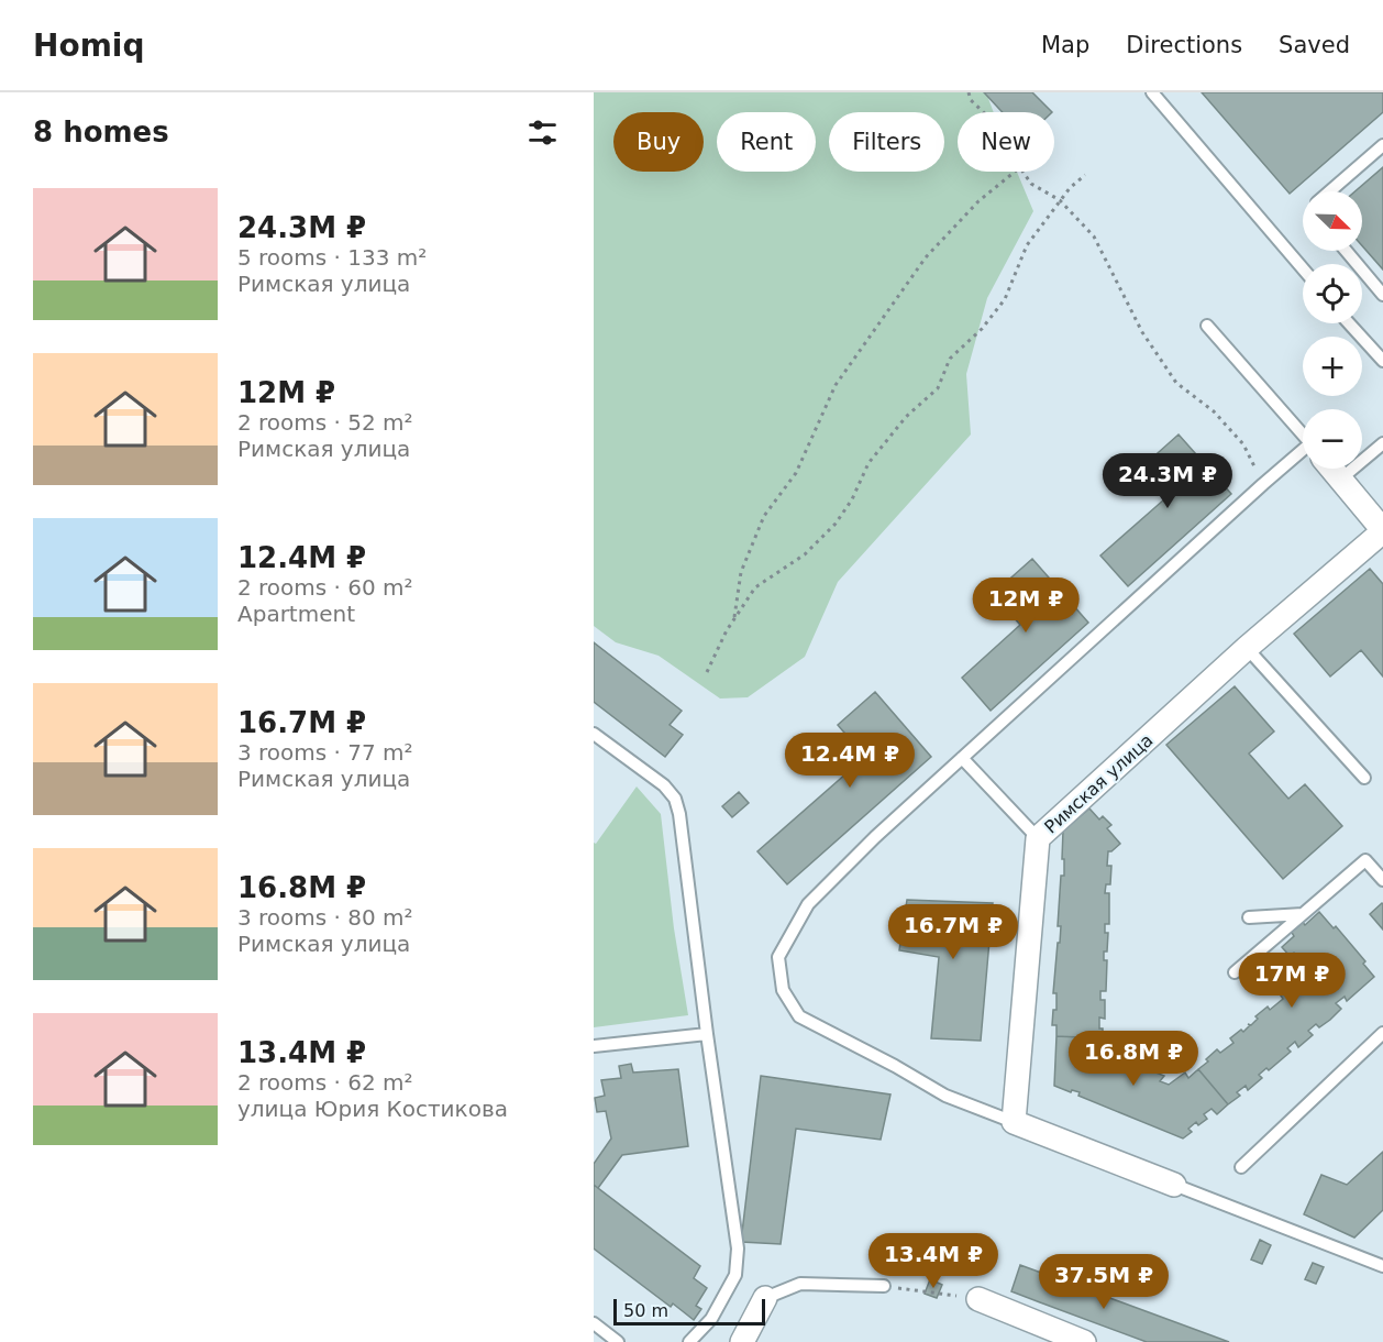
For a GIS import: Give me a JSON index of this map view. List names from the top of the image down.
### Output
{
  "streets": {
    "street": ["Римская улица"]
  },
  "scale_bar": "50 m",
  "north": "bottom right",
  "page": {
    "header": "Homiq",
    "nav": ["Map", "Directions", "Saved"],
    "heading": "8 homes",
    "chip": [
      "Buy",
      "Rent",
      "Filters",
      "New"
    ],
    "list": [
      {
        "name": "24.3M ₽",
        "note": "5 rooms · 133 m² · Римская улица"
      },
      {
        "name": "12M ₽",
        "note": "2 rooms · 52 m² · Римская улица"
      },
      {
        "name": "12.4M ₽",
        "note": "2 rooms · 60 m² · Apartment"
      },
      {
        "name": "16.7M ₽",
        "note": "3 rooms · 77 m² · Римская улица"
      },
      {
        "name": "16.8M ₽",
        "note": "3 rooms · 80 m² · Римская улица"
      },
      {
        "name": "13.4M ₽",
        "note": "2 rooms · 62 m² · улица Юрия Костикова"
      }
    ],
    "map_buttons": ["+", "−"],
    "price": [
      "24.3M ₽",
      "12M ₽",
      "12.4M ₽",
      "16.7M ₽",
      "17M ₽",
      "16.8M ₽",
      "13.4M ₽",
      "37.5M ₽"
    ],
    "scale": "50 m"
  }
}
